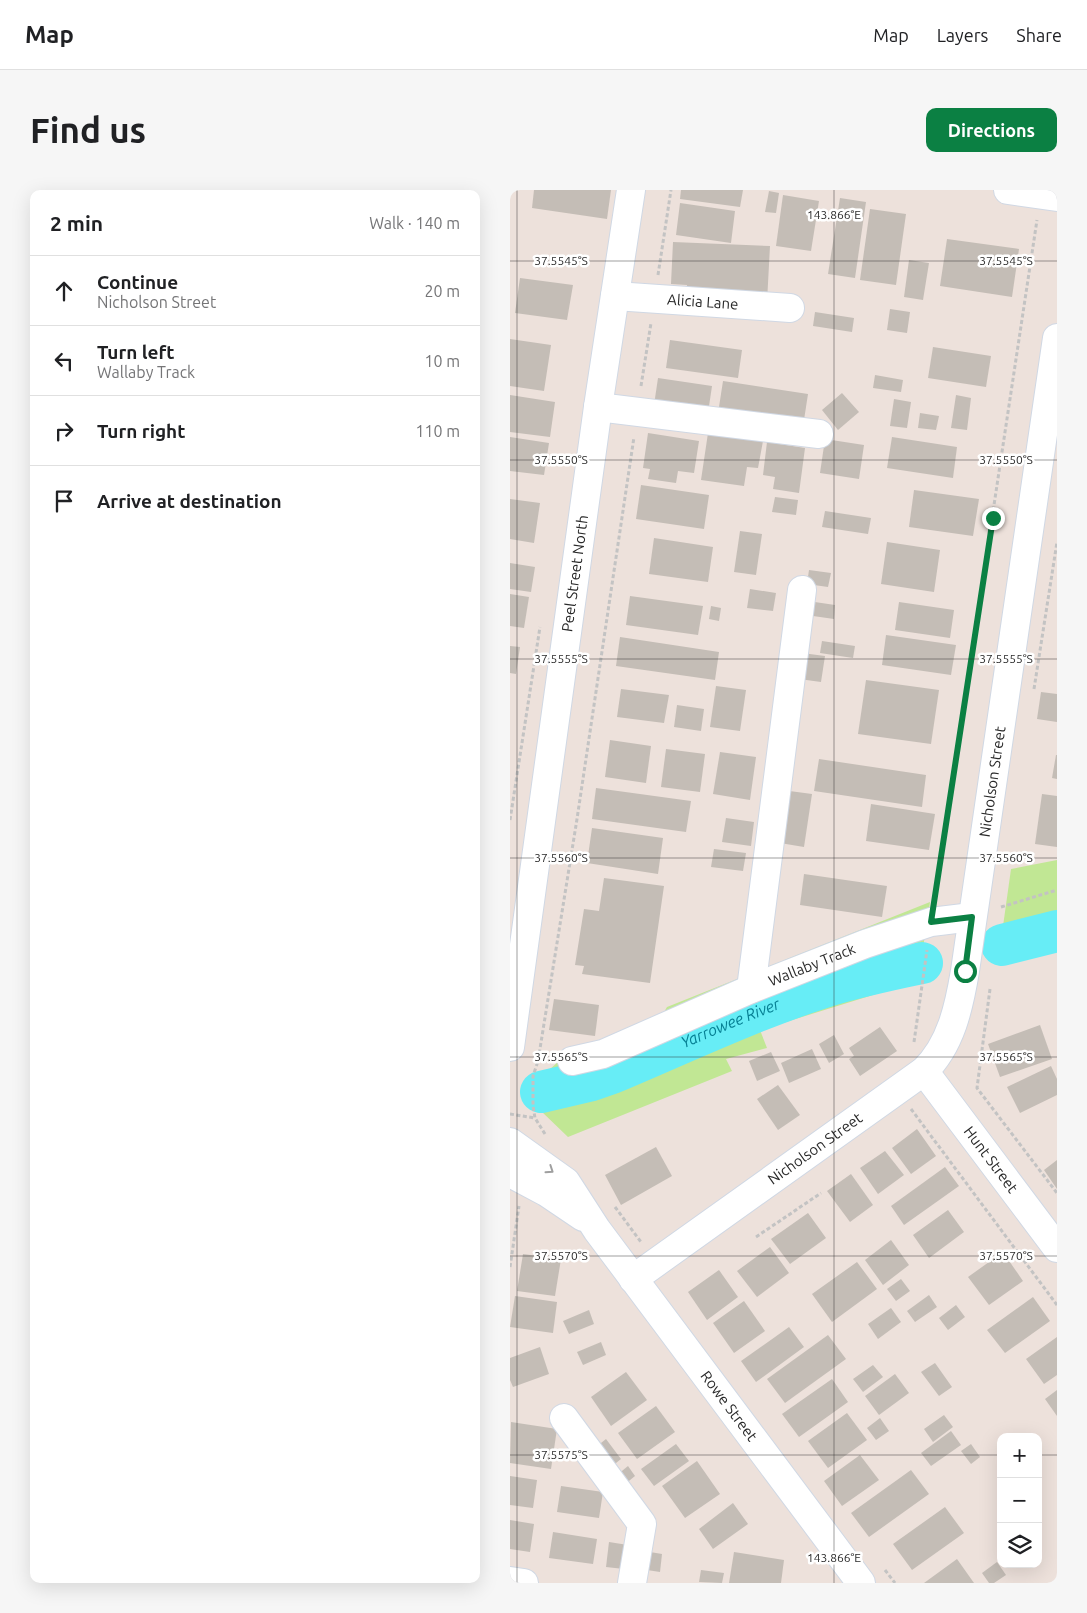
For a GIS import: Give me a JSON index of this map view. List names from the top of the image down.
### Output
{
  "streets": {
    "street": [
      "Alicia Lane",
      "Peel Street North",
      "Nicholson Street",
      "Wallaby Track",
      "Hunt Street",
      "Rowe Street"
    ]
  },
  "crossings": [
    ["Alicia Lane", "Peel Street North"],
    ["Nicholson Street", "Wallaby Track"],
    ["Nicholson Street", "Hunt Street"],
    ["Nicholson Street", "Rowe Street"]
  ],
  "water": ["Yarrowee River"],
  "page": {
    "header": "Map",
    "nav": ["Map", "Layers", "Share"],
    "buttons": "Directions",
    "title": "Find us",
    "heading": ["2 min", "Walk · 140 m"],
    "list": [
      ["Continue", "Nicholson Street", "20 m"],
      ["Turn left", "Wallaby Track", "10 m"],
      ["Turn right", "110 m"],
      "Arrive at destination"
    ],
    "map_buttons": ["+", "−"]
  },
  "coordinates": [
    "143.866°E",
    "37.5545°S",
    "37.5550°S",
    "37.5555°S",
    "37.5560°S",
    "37.5565°S",
    "37.5570°S",
    "37.5575°S"
  ]
}
